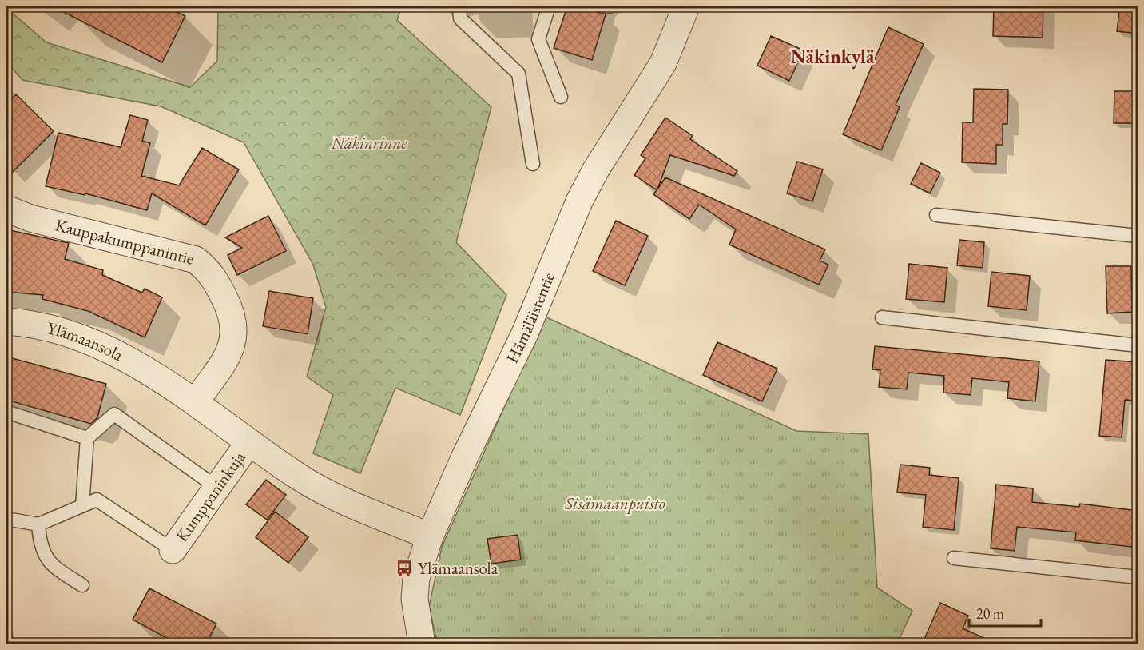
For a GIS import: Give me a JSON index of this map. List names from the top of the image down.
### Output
{
  "streets": {
    "street": [
      "Kauppakumppanintie",
      "Hämäläistentie",
      "Ylämaansola",
      "Kumppaninkuja"
    ]
  },
  "crossings": [
    ["Kauppakumppanintie", "Ylämaansola"],
    ["Hämäläistentie", "Ylämaansola"],
    ["Ylämaansola", "Kumppaninkuja"]
  ],
  "districts": ["Näkinkylä"],
  "parks": ["Näkinrinne", "Sisämaanpuisto"],
  "places": {
    "bus stop": ["Ylämaansola"]
  },
  "scale_bar": "20 m"
}
